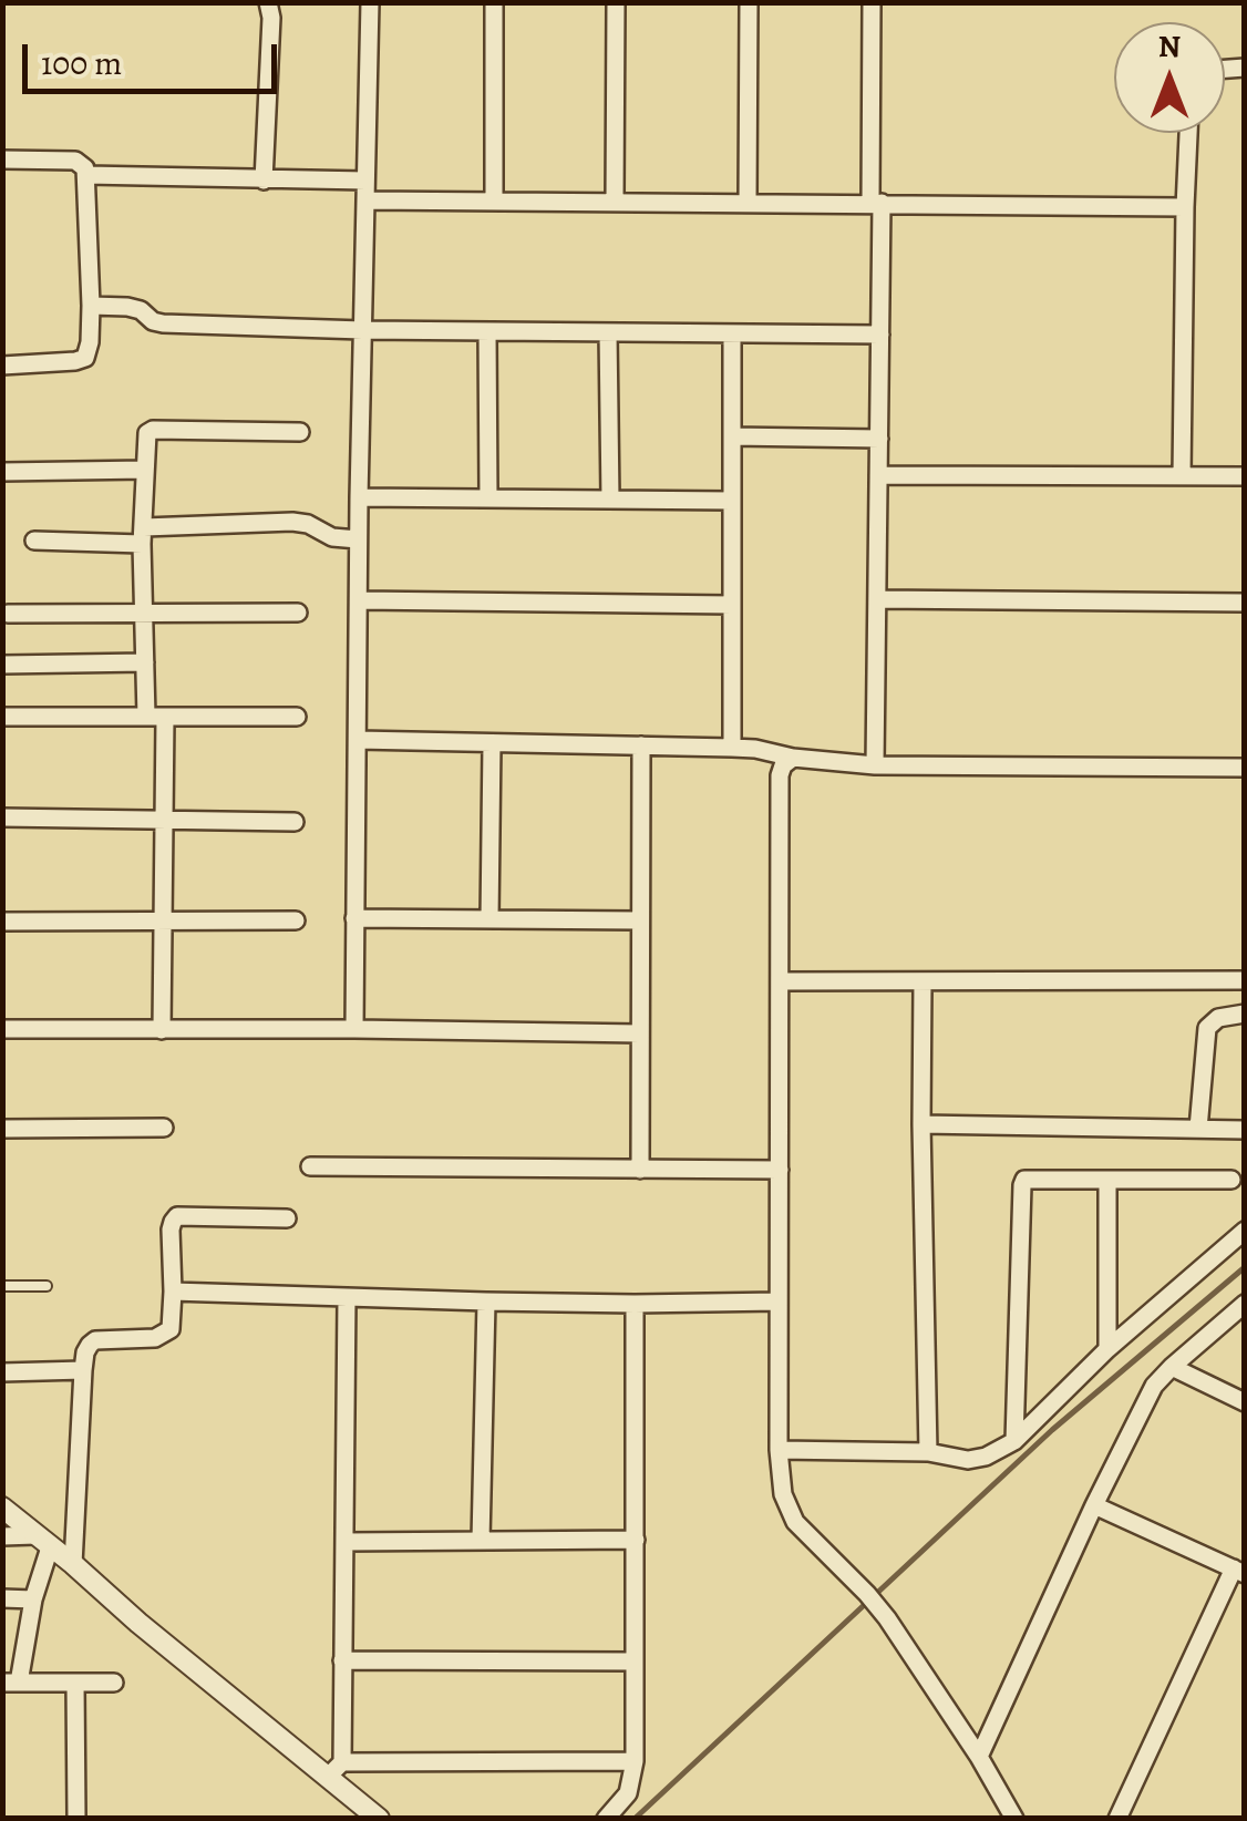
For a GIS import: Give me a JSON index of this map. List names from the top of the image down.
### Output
{
  "scale_bar": "100 m",
  "north": "top"
}
